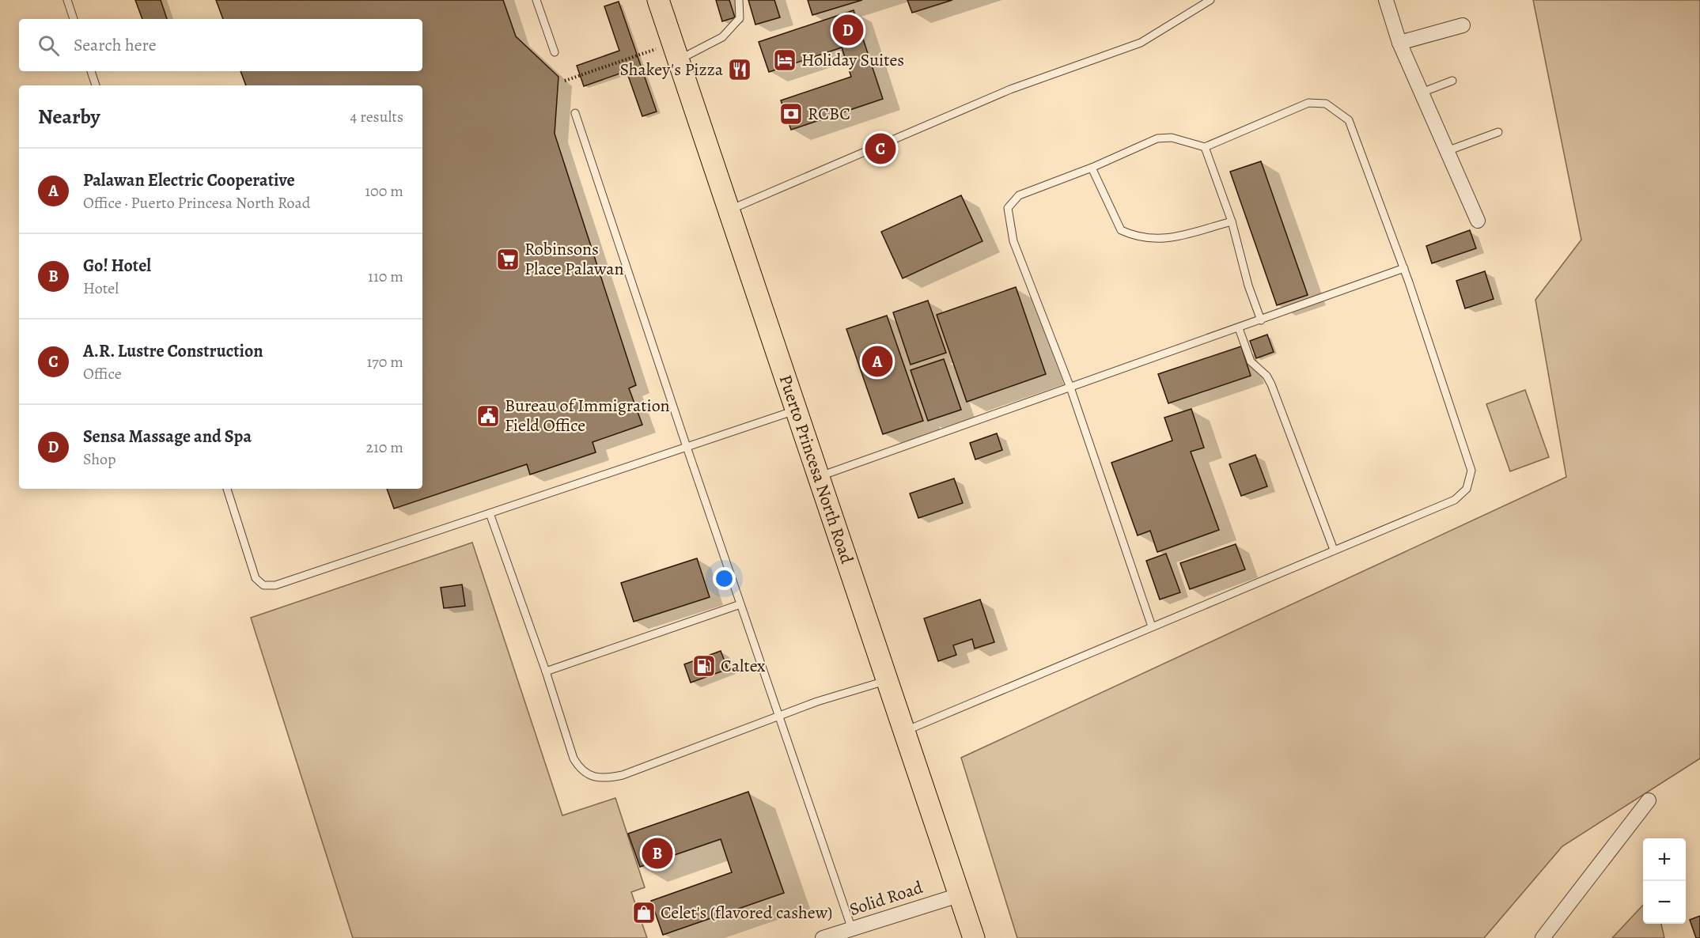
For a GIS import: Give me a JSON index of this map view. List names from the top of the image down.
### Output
{
  "streets": {
    "main road": ["Puerto Princesa North Road"],
    "street": ["Solid Road"]
  },
  "crossings": [
    ["Puerto Princesa North Road", "Solid Road"]
  ],
  "places": {
    "hotel": ["Holiday Suites"],
    "restaurant": ["Shakey's Pizza"],
    "bank": ["RCBC"],
    "supermarket": ["Robinsons Place Palawan"],
    "public building": ["Bureau of Immigration Field Office"],
    "fuel station": ["Caltex"],
    "shop": ["Celet's (flavored cashew)"]
  },
  "page": {
    "pins": [
      "D",
      "C",
      "A",
      "B"
    ],
    "search": "Search here",
    "heading": ["Nearby", "4 results"],
    "list": [
      {
        "mark": "A",
        "name": "Palawan Electric Cooperative",
        "note": "Office · Puerto Princesa North Road",
        "value": "100 m"
      },
      {
        "mark": "B",
        "name": "Go! Hotel",
        "note": "Hotel",
        "value": "110 m"
      },
      {
        "mark": "C",
        "name": "A.R. Lustre Construction",
        "note": "Office",
        "value": "170 m"
      },
      {
        "mark": "D",
        "name": "Sensa Massage and Spa",
        "note": "Shop",
        "value": "210 m"
      }
    ],
    "map_buttons": ["+", "−"]
  }
}
